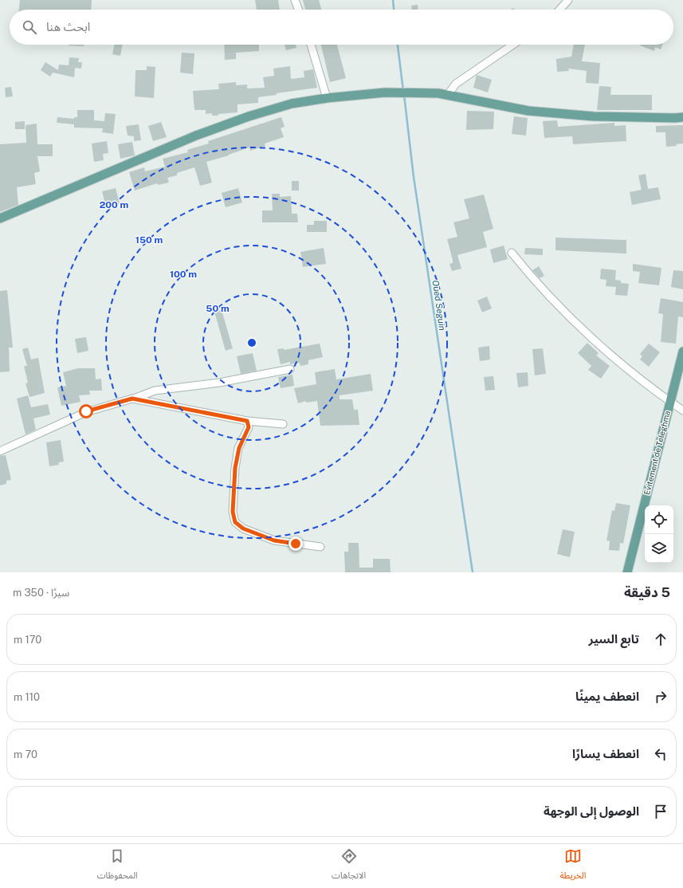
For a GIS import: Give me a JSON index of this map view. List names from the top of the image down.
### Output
{
  "streets": {
    "main road": ["Evitement de Teleghma"]
  },
  "water": ["Oued Seguin"],
  "page": {
    "search": "ابحث هنا",
    "heading": ["5 دقيقة", "سيرًا · 350 m"],
    "list": [
      ["تابع السير", "170 m"],
      ["انعطف يمينًا", "110 m"],
      ["انعطف يسارًا", "70 m"],
      "الوصول إلى الوجهة"
    ],
    "nav": ["الخريطة", "الاتجاهات", "المحفوظات"]
  },
  "rings": [
    "200 m",
    "150 m",
    "100 m",
    "50 m"
  ]
}
